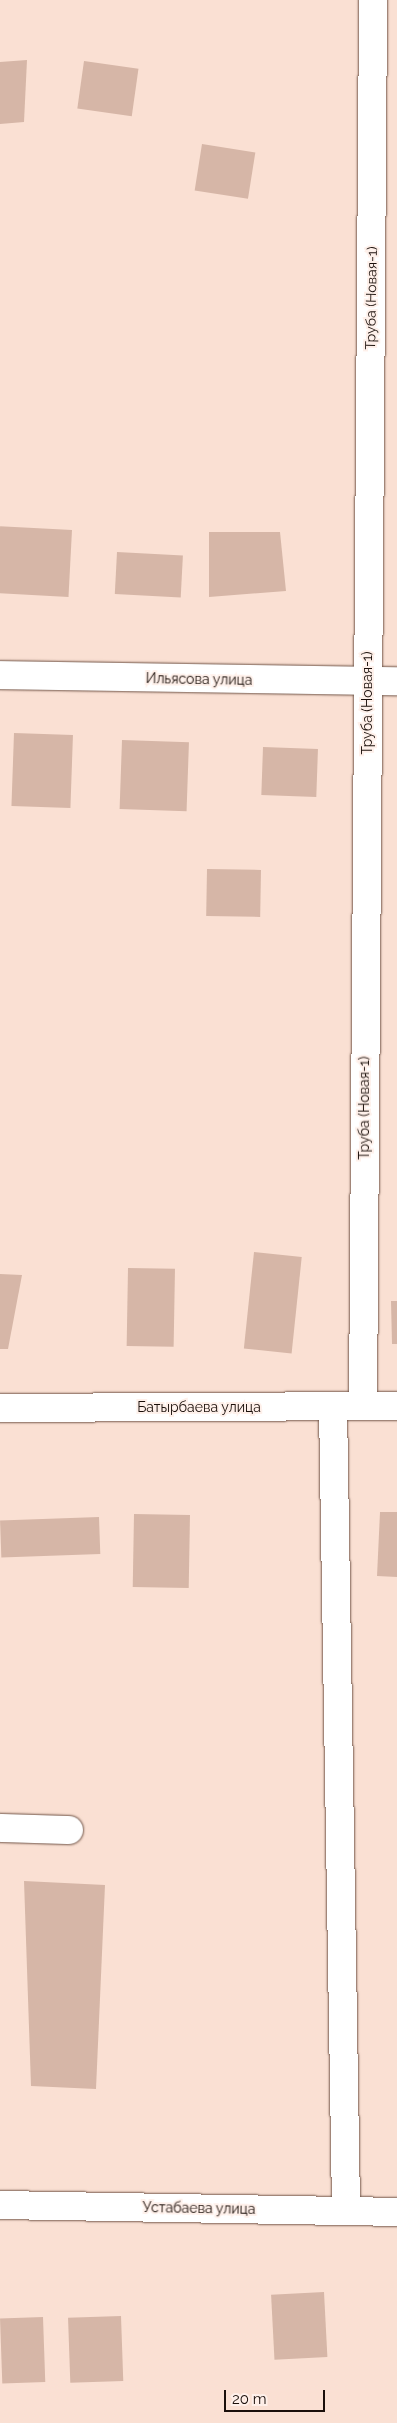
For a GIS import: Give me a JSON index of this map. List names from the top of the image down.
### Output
{
  "streets": {
    "street": [
      "Труба (Новая-1)",
      "Ильясова улица",
      "Батырбаева улица",
      "Устабаева улица"
    ]
  },
  "crossings": [
    ["Труба (Новая-1)", "Ильясова улица"],
    ["Труба (Новая-1)", "Батырбаева улица"]
  ],
  "scale_bar": "20 m"
}
